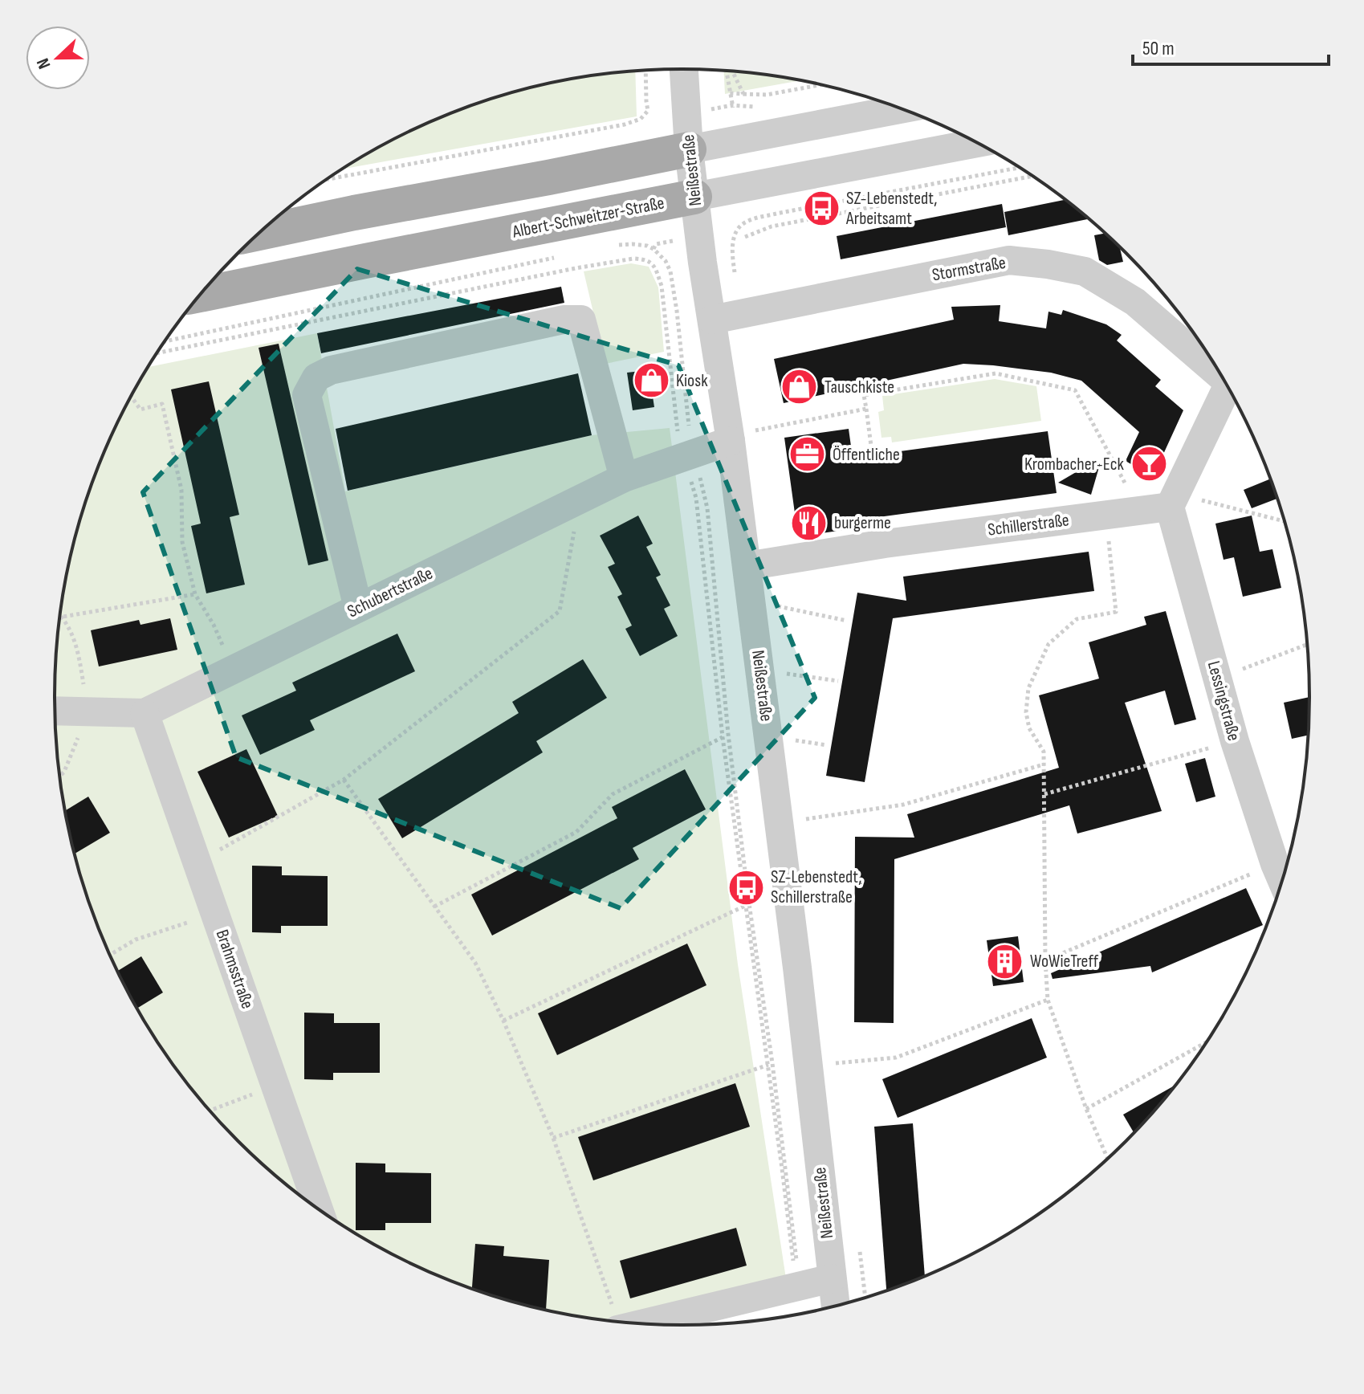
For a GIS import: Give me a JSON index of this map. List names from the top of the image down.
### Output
{
  "streets": {
    "main road": ["Albert-Schweitzer-Straße"],
    "street": [
      "Neißestraße",
      "Stormstraße",
      "Schillerstraße",
      "Schubertstraße",
      "Lessingstraße",
      "Brahmsstraße"
    ]
  },
  "crossings": [
    ["Neißestraße", "Albert-Schweitzer-Straße"],
    ["Neißestraße", "Stormstraße"],
    ["Neißestraße", "Schillerstraße"],
    ["Neißestraße", "Schubertstraße"],
    ["Schillerstraße", "Lessingstraße"],
    ["Schubertstraße", "Brahmsstraße"]
  ],
  "places": {
    "bus stop": ["SZ-Lebenstedt, Arbeitsamt", "SZ-Lebenstedt, Schillerstraße"],
    "shop": ["Kiosk", "Tauschkiste"],
    "office": ["Öffentliche"],
    "bar": ["Krombacher-Eck"],
    "restaurant": ["burgerme"],
    "building": ["WoWieTreff"]
  },
  "scale_bar": "50 m",
  "north": "left"
}
